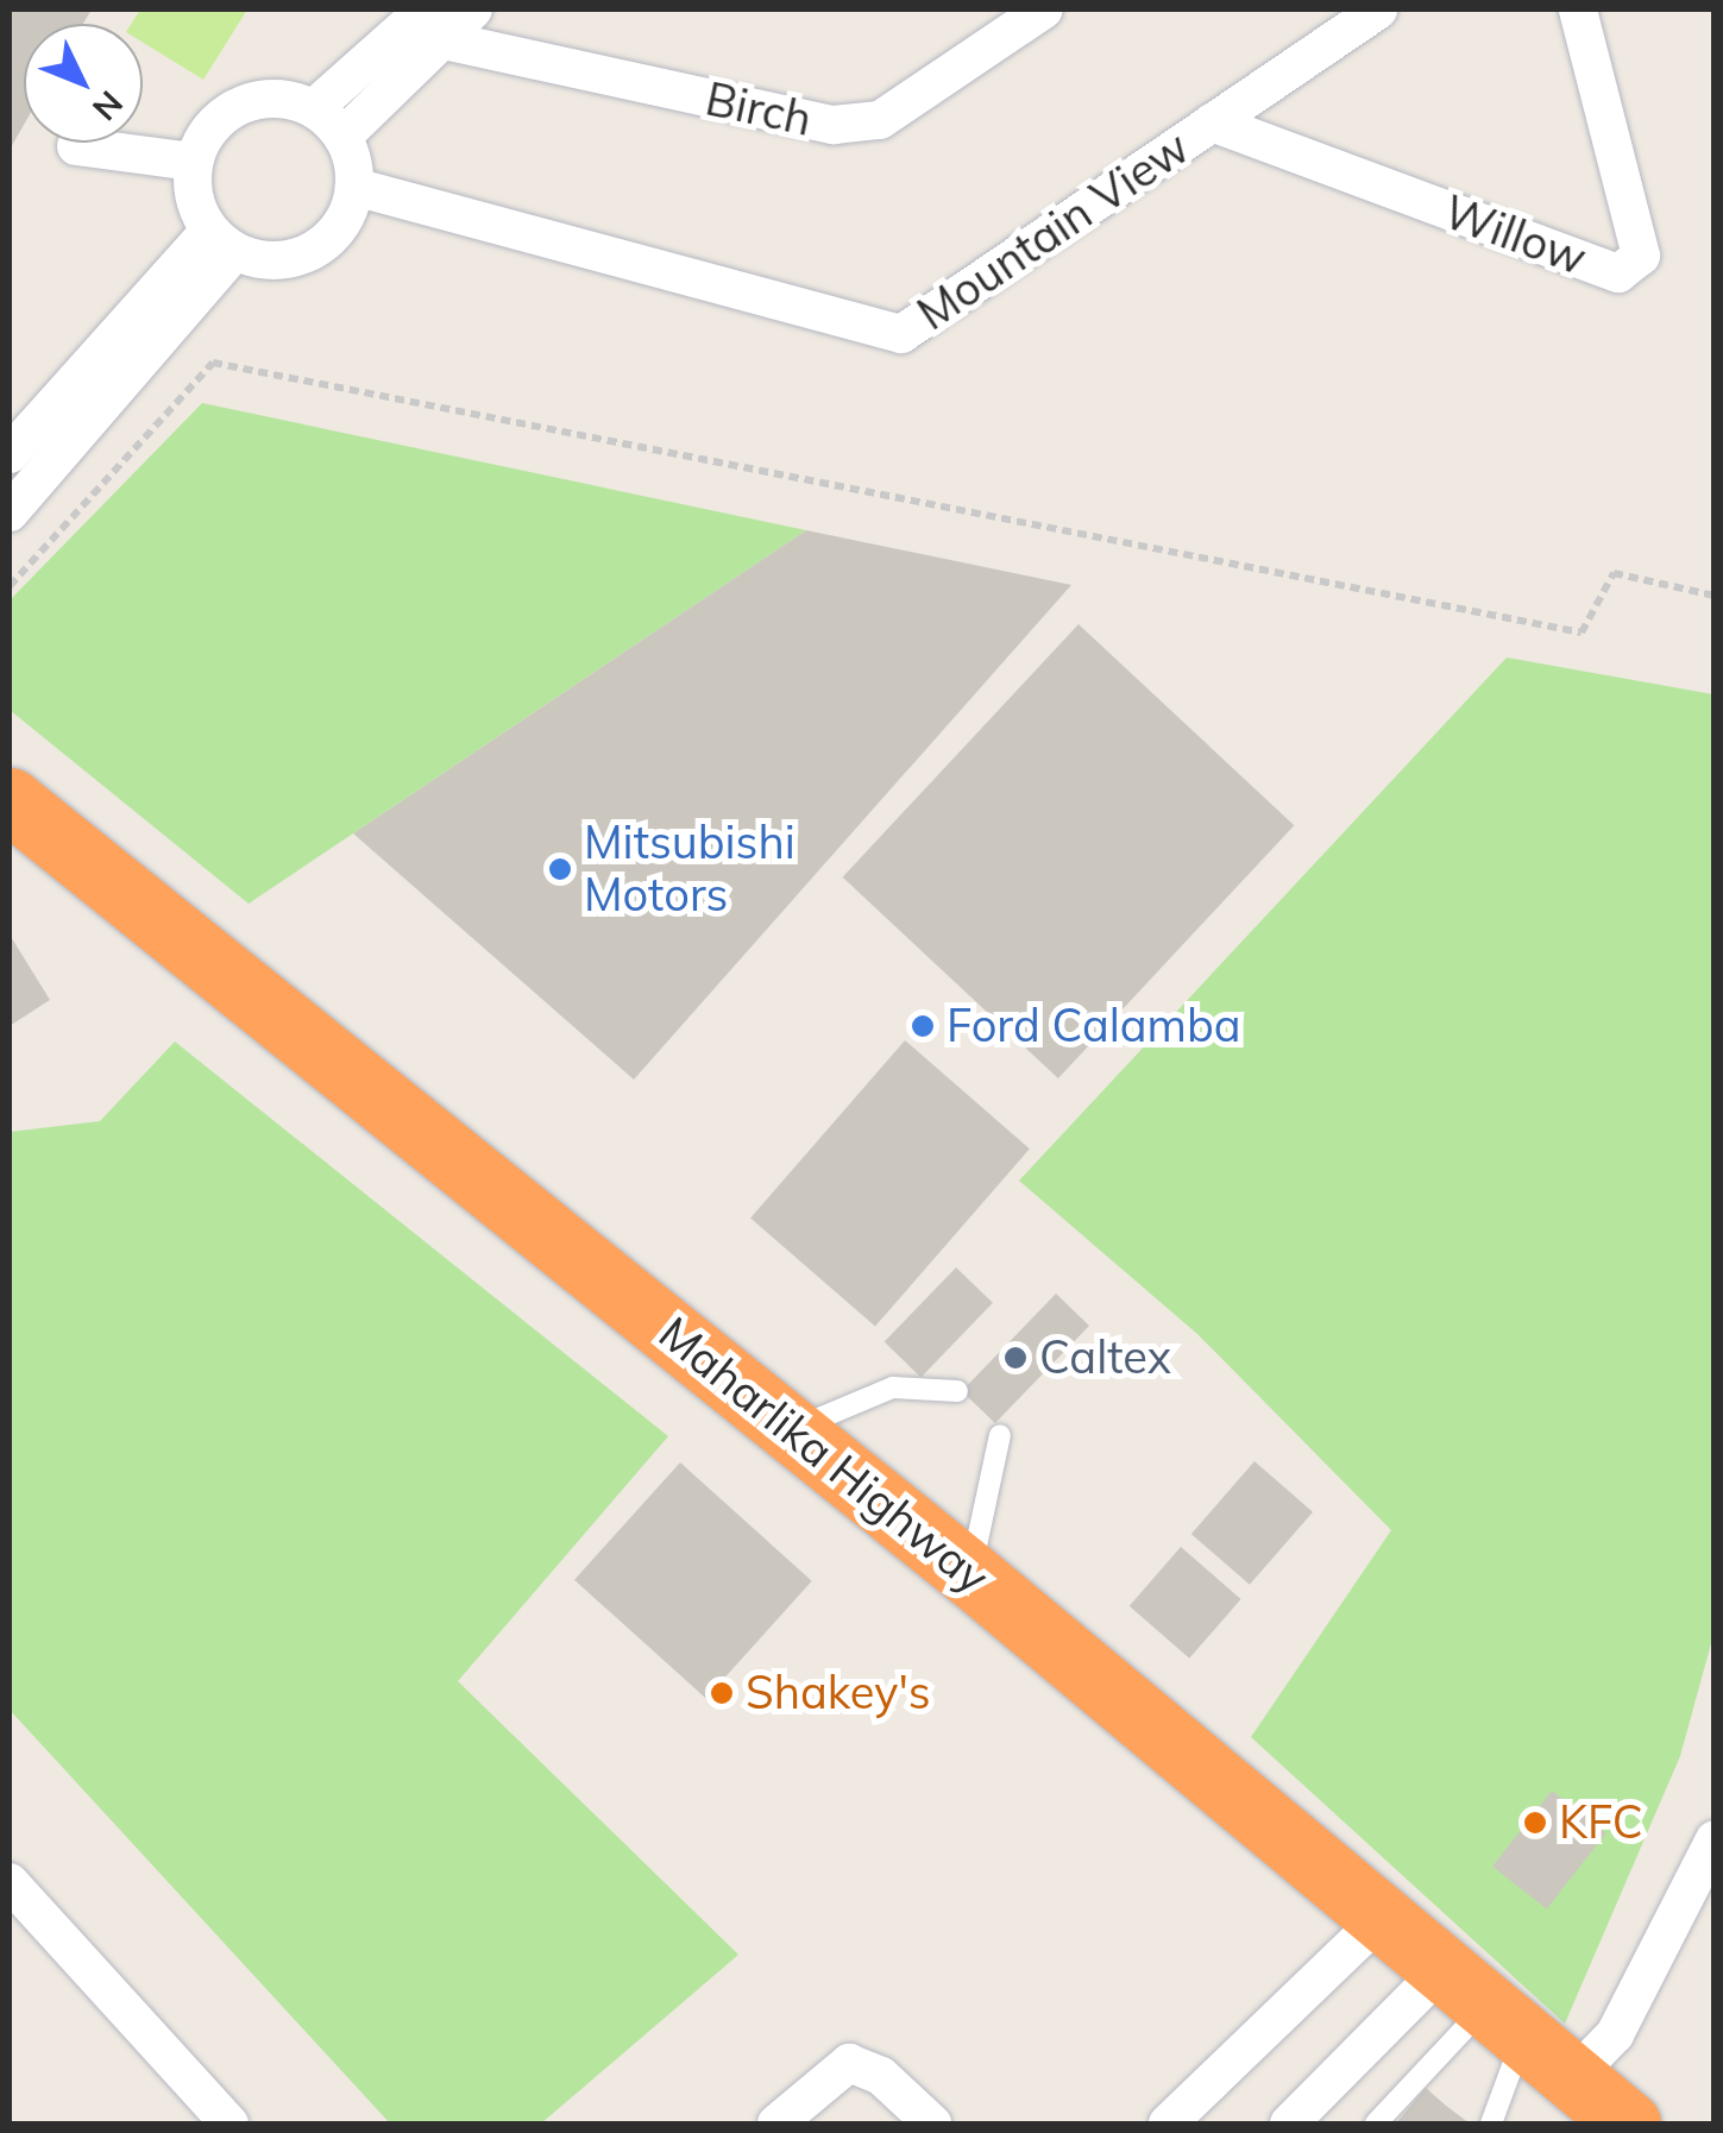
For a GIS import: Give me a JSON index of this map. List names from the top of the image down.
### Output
{
  "streets": {
    "highway": ["Maharlika Highway"],
    "street": ["Birch", "Mountain View", "Willow"]
  },
  "crossings": [
    ["Mountain View", "Willow"]
  ],
  "places": [
    "Mitsubishi Motors",
    "Ford Calamba",
    "Caltex",
    "Shakey's",
    "KFC"
  ],
  "north": "bottom right"
}
